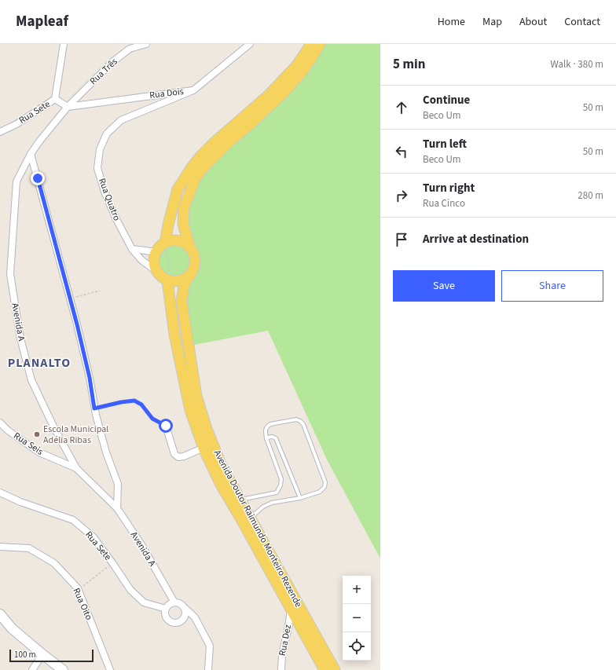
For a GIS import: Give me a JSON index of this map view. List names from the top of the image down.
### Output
{
  "streets": {
    "main road": ["Avenida Doutor Raimundo Monteiro Rezende"],
    "street": [
      "Rua Três",
      "Rua Dois",
      "Rua Sete",
      "Rua Quatro",
      "Avenida A",
      "Rua Seis",
      "Rua Oito",
      "Rua Dez"
    ]
  },
  "crossings": [
    ["Rua Três", "Rua Dois"],
    ["Rua Três", "Rua Sete"],
    ["Rua Três", "Avenida A"],
    ["Rua Dois", "Rua Sete"],
    ["Rua Dois", "Rua Quatro"],
    ["Rua Dois", "Avenida A"],
    ["Rua Sete", "Avenida A"],
    ["Avenida A", "Rua Seis"],
    ["Avenida Doutor Raimundo Monteiro Rezende", "Rua Dez"]
  ],
  "districts": ["PLANALTO"],
  "places": ["Escola Municipal Adélia Ribas"],
  "scale_bar": "100 m",
  "page": {
    "header": "Mapleaf",
    "nav": [
      "Home",
      "Map",
      "About",
      "Contact"
    ],
    "heading": ["5 min", "Walk · 380 m"],
    "list": [
      ["Continue", "Beco Um", "50 m"],
      ["Turn left", "Beco Um", "50 m"],
      ["Turn right", "Rua Cinco", "280 m"],
      "Arrive at destination"
    ],
    "buttons": ["Save", "Share"],
    "map_buttons": ["+", "−"],
    "scale": "100 m"
  }
}
